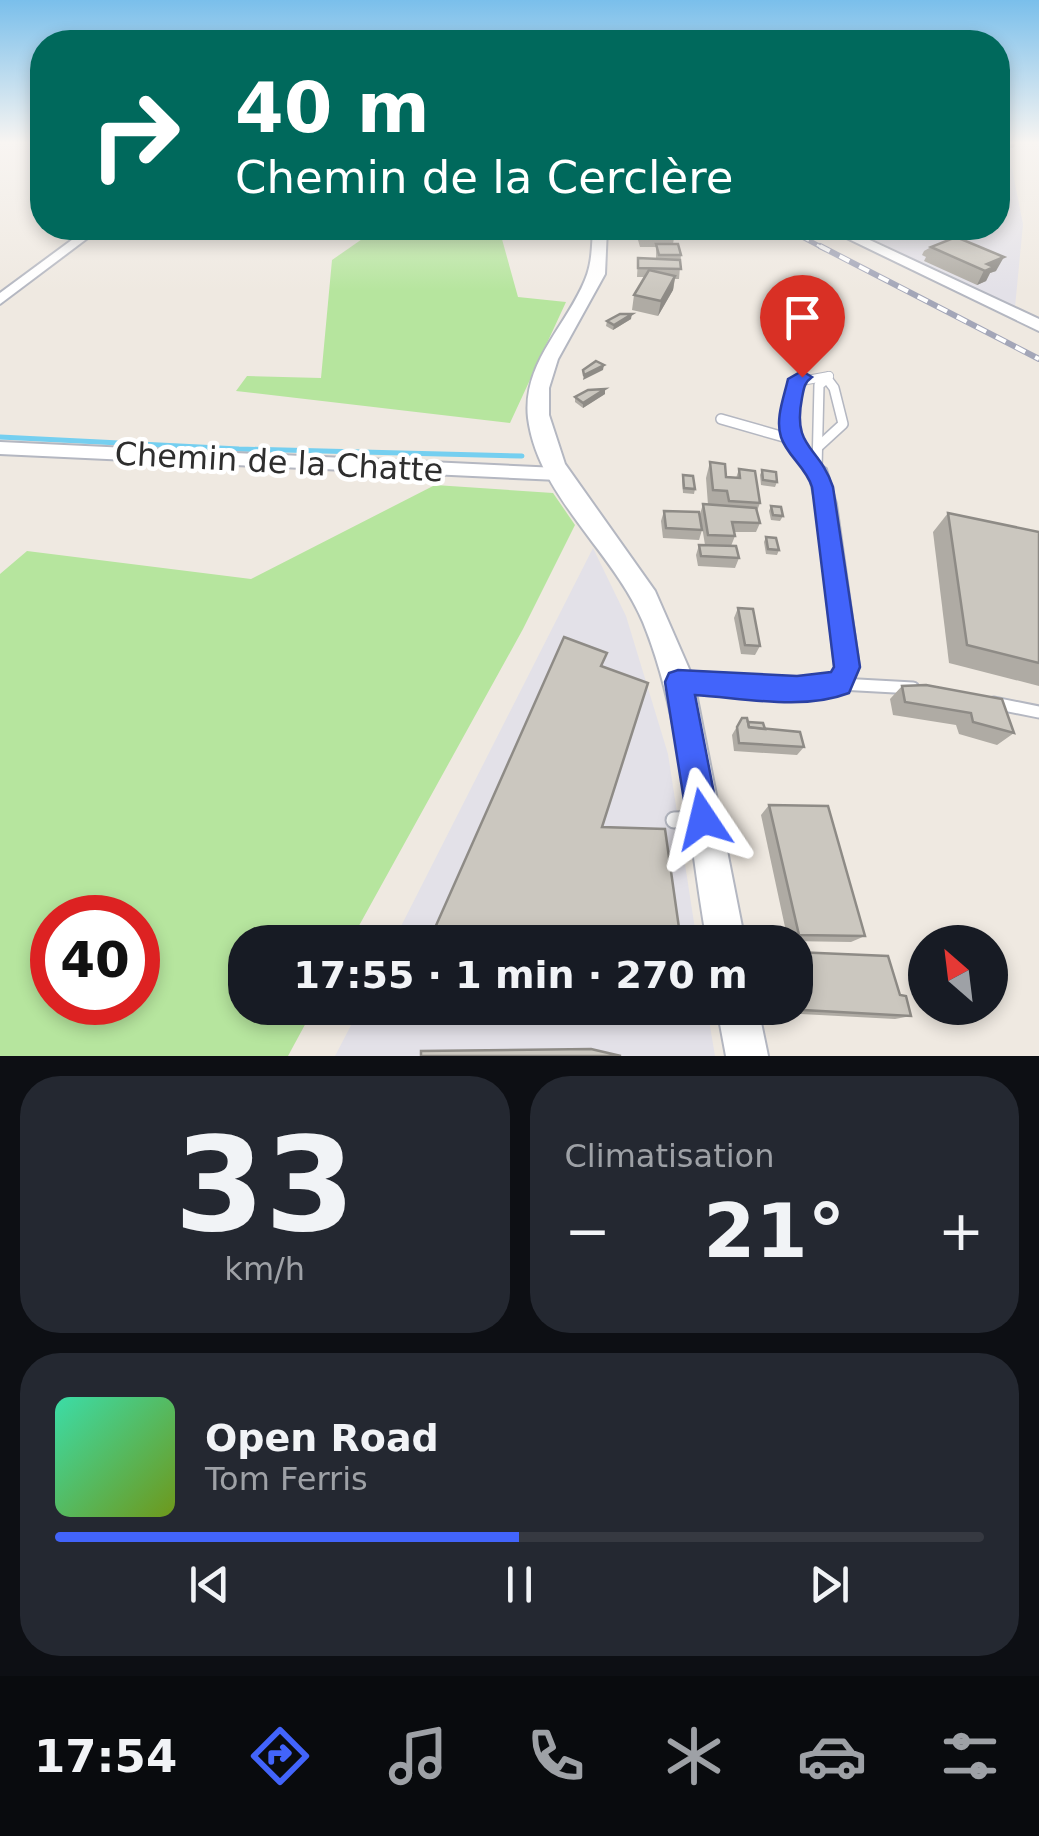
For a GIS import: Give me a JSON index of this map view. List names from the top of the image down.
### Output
{
  "streets": {
    "street": ["Chemin de la Chatte"]
  },
  "north": "top left",
  "page": {
    "turn": ["40 m", "Chemin de la Cerclère"],
    "limit": "40",
    "trip": "17:55 · 1 min · 270 m",
    "tile": [
      ["33", "km/h"],
      "Climatisation"
    ],
    "heat": ["−", "21°", "+"],
    "song": ["Open Road", "Tom Ferris"],
    "tabs": "17:54"
  }
}
